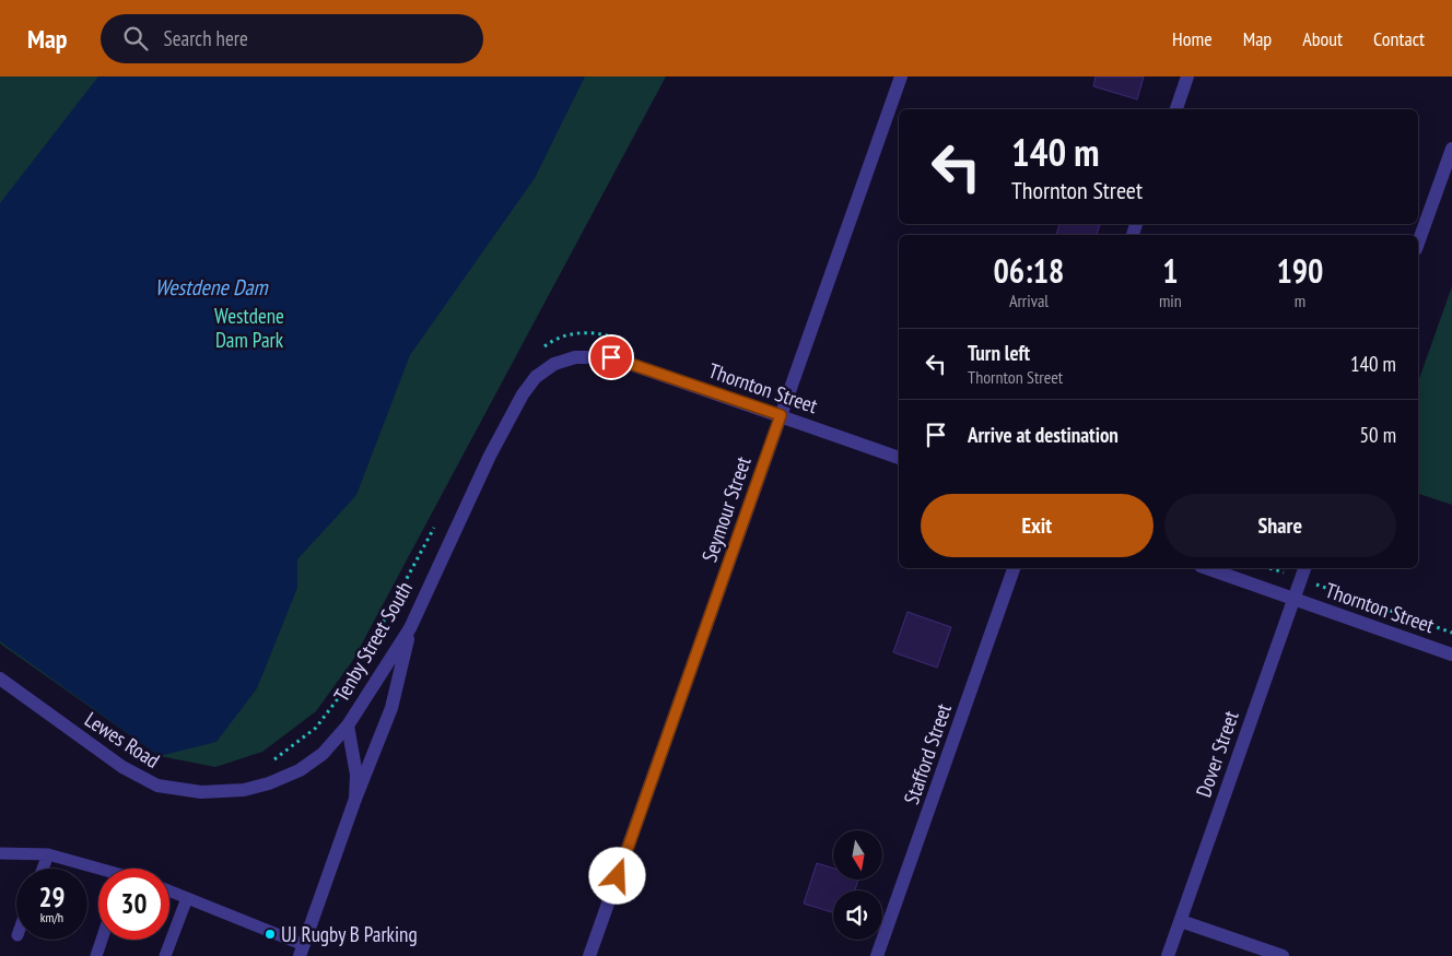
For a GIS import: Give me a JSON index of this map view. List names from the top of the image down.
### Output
{
  "streets": {
    "street": [
      "Thornton Street",
      "Seymour Street",
      "Tenby Street South",
      "Lewes Road",
      "Stafford Street",
      "Dover Street"
    ]
  },
  "crossings": [
    ["Thornton Street", "Seymour Street"],
    ["Thornton Street", "Tenby Street South"],
    ["Thornton Street", "Dover Street"],
    ["Tenby Street South", "Lewes Road"]
  ],
  "water": ["Westdene Dam"],
  "parks": ["Westdene Dam Park"],
  "places": ["UJ Rugby B Parking"],
  "north": "bottom",
  "page": {
    "header": "Map",
    "search": "Search here",
    "nav": [
      "Home",
      "Map",
      "About",
      "Contact"
    ],
    "turn": ["140 m", "Thornton Street"],
    "eta": [
      "06:18",
      "Arrival",
      "1",
      "min",
      "190",
      "m"
    ],
    "list": [
      {
        "name": "Turn left",
        "note": "Thornton Street",
        "value": "140 m"
      },
      {
        "name": "Arrive at destination",
        "value": "50 m"
      }
    ],
    "buttons": ["Exit", "Share"],
    "speed": "29 km/h",
    "limit": "30"
  }
}
